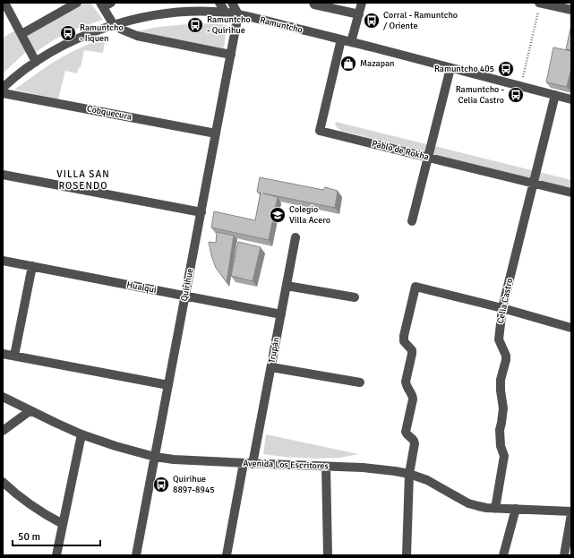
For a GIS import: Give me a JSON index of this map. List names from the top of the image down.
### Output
{
  "streets": {
    "street": [
      "Ramuntcho",
      "Cobquecura",
      "Pablo de Rokha",
      "Quirihue",
      "Hualqui",
      "Celia Castro",
      "Trupán",
      "Avenida Los Escritores"
    ]
  },
  "crossings": [
    ["Ramuntcho", "Pablo de Rokha"],
    ["Ramuntcho", "Quirihue"],
    ["Ramuntcho", "Celia Castro"],
    ["Cobquecura", "Quirihue"],
    ["Pablo de Rokha", "Celia Castro"],
    ["Quirihue", "Hualqui"],
    ["Quirihue", "Avenida Los Escritores"],
    ["Hualqui", "Trupán"],
    ["Celia Castro", "Avenida Los Escritores"],
    ["Trupán", "Avenida Los Escritores"]
  ],
  "districts": ["VILLA SAN ROSENDO"],
  "places": {
    "bus stop": [
      "Corral - Ramuntcho / Oriente",
      "Ramuntcho - Quirihue",
      "Ramuntcho - Iiquen",
      "Ramuntcho 405",
      "Ramuntcho - Celia Castro",
      "Quirihue 8897-8945"
    ],
    "shop": ["Mazapan"],
    "school or university": ["Colegio Villa Acero"]
  },
  "scale_bar": "50 m"
}
